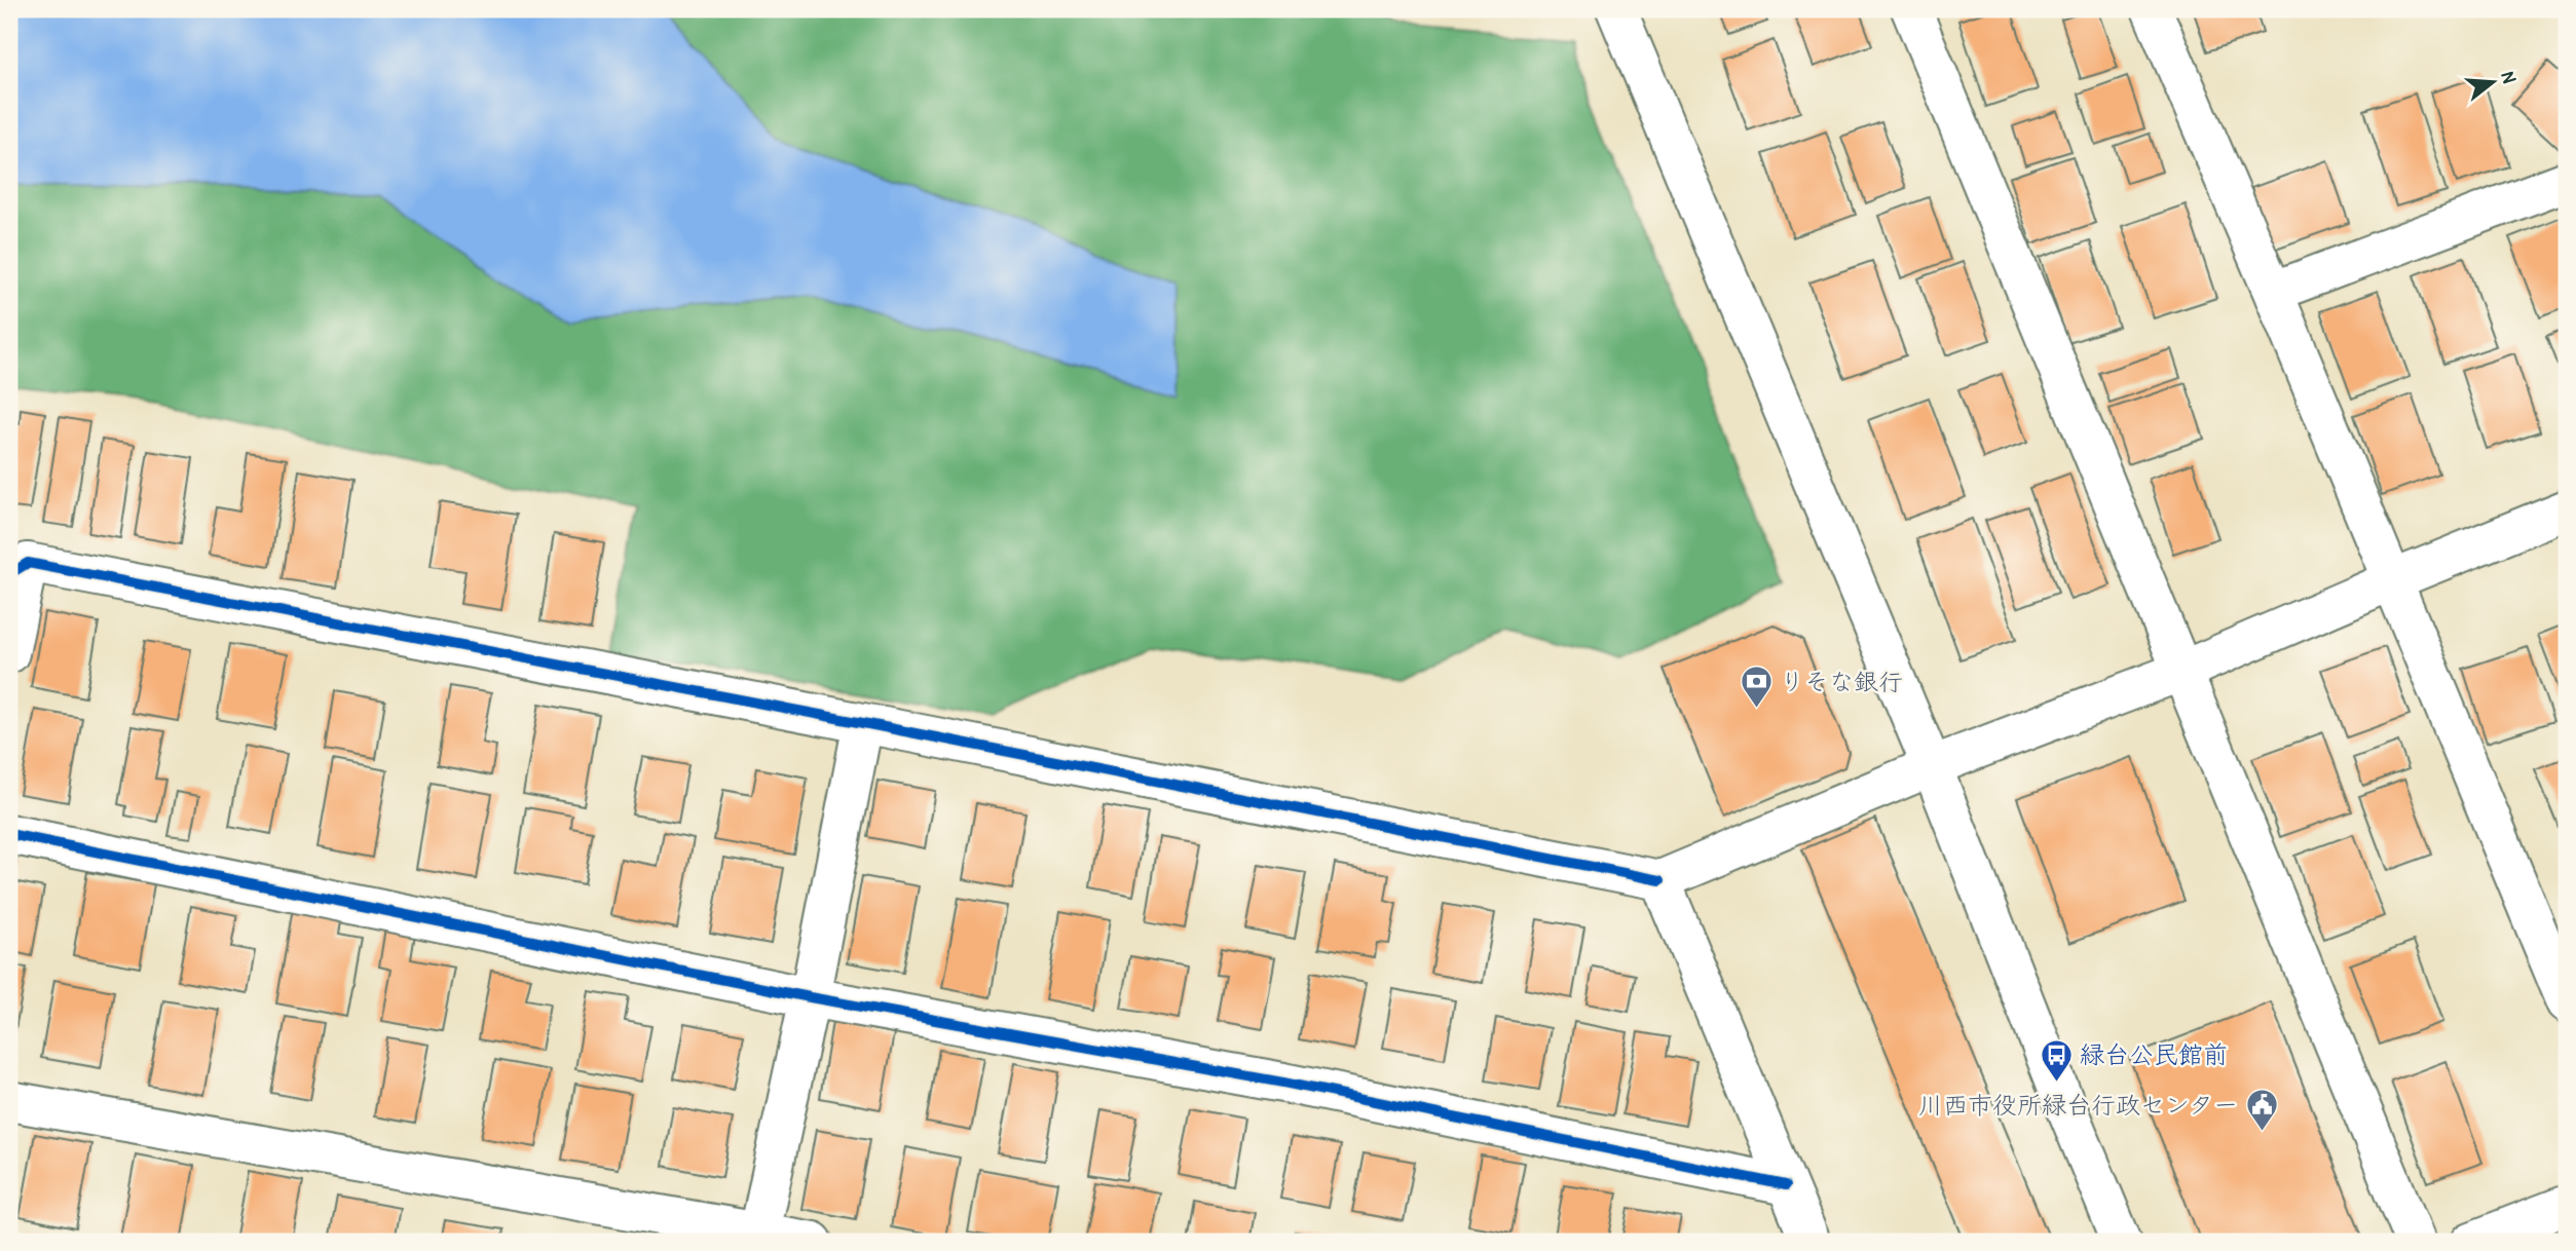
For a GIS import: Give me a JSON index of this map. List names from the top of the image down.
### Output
{
  "places": {
    "bank": ["りそな銀行"],
    "bus stop": ["緑台公民館前"],
    "public building": ["川西市役所緑台行政センター"]
  },
  "north": "right"
}
